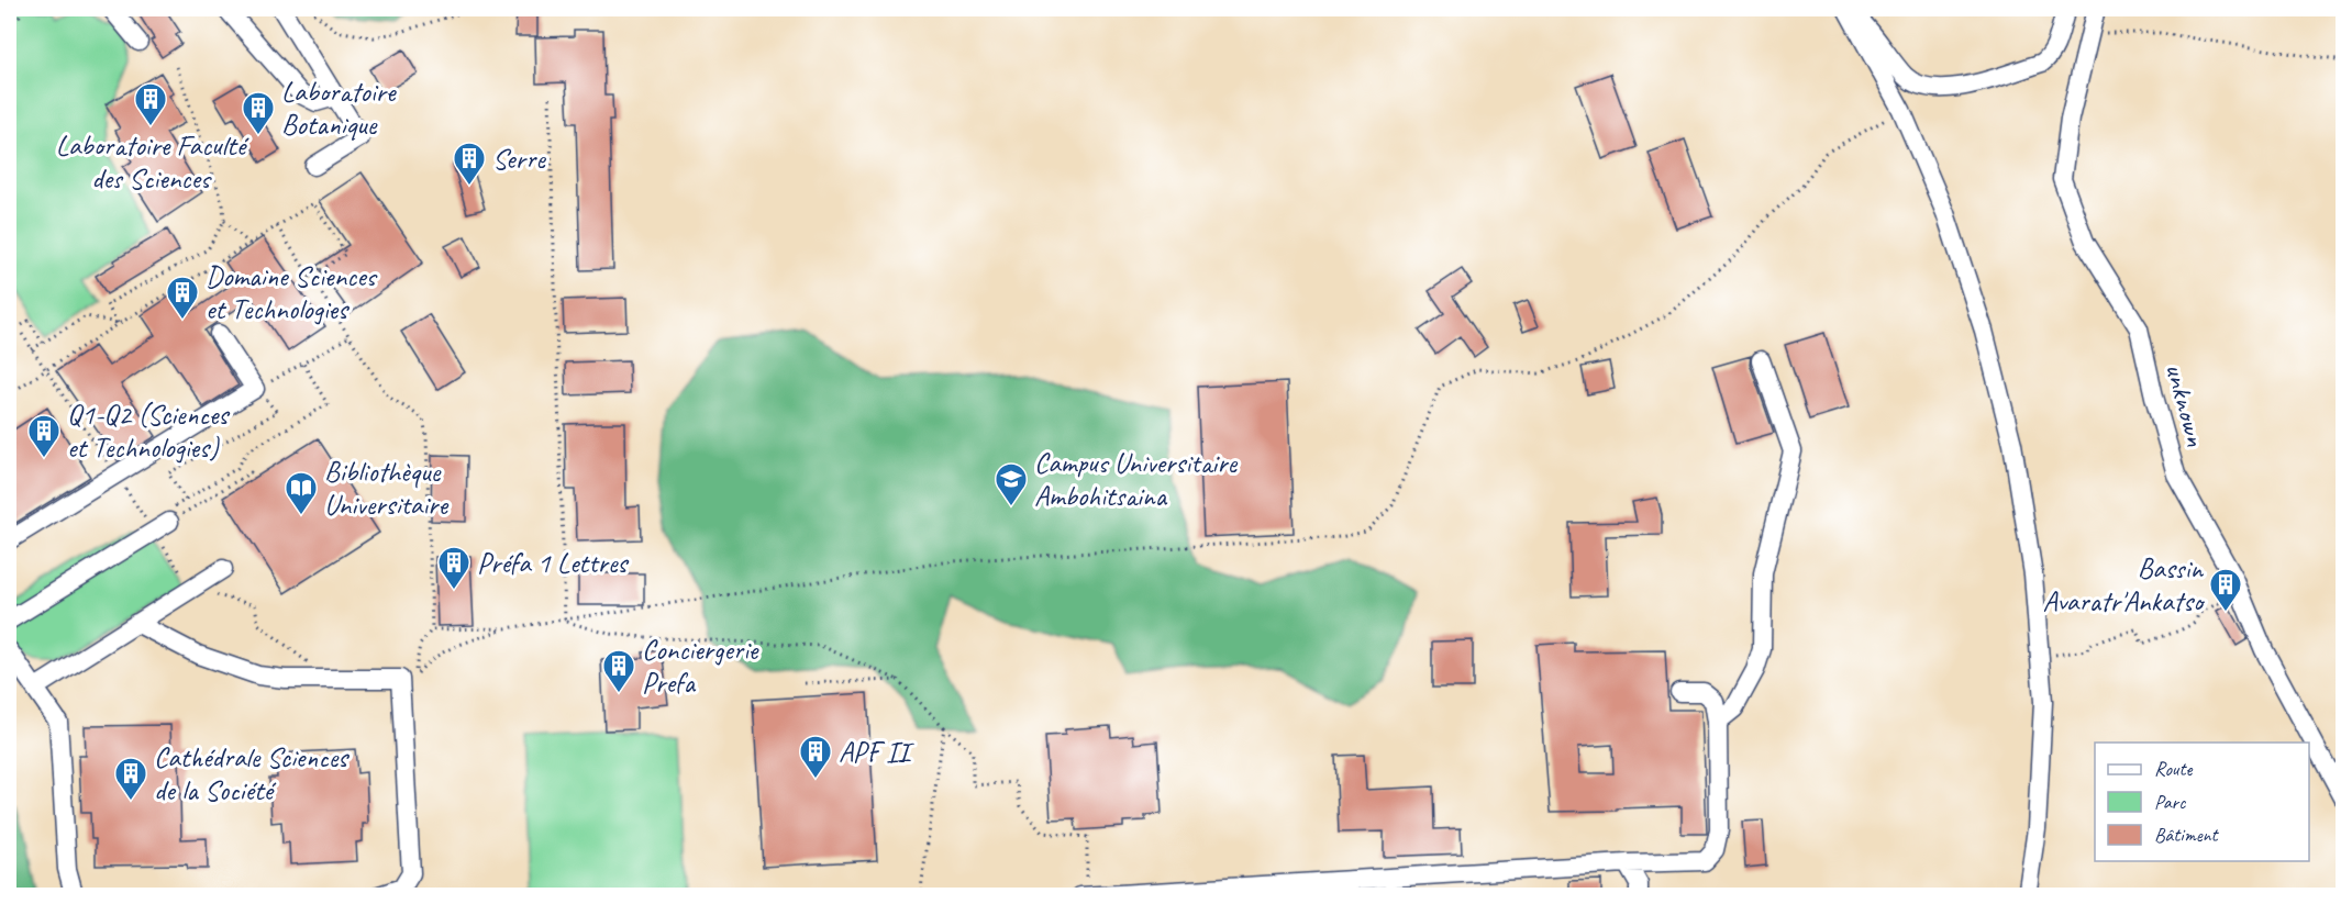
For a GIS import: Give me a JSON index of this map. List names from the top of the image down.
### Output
{
  "streets": {
    "street": ["unknown"]
  },
  "places": {
    "building": [
      "Laboratoire Faculté des Sciences",
      "Laboratoire Botanique",
      "Serre",
      "Domaine Sciences et Technologies",
      "Q1-Q2 (Sciences et Technologies)",
      "Préfa 1 Lettres",
      "Bassin Avaratr'Ankatso",
      "Conciergerie Prefa",
      "APF II",
      "Cathédrale Sciences de la Société"
    ],
    "school or university": ["Campus Universitaire Ambohitsaina"],
    "library": ["Bibliothèque Universitaire"]
  },
  "legend": ["Route", "Parc", "Bâtiment"]
}
